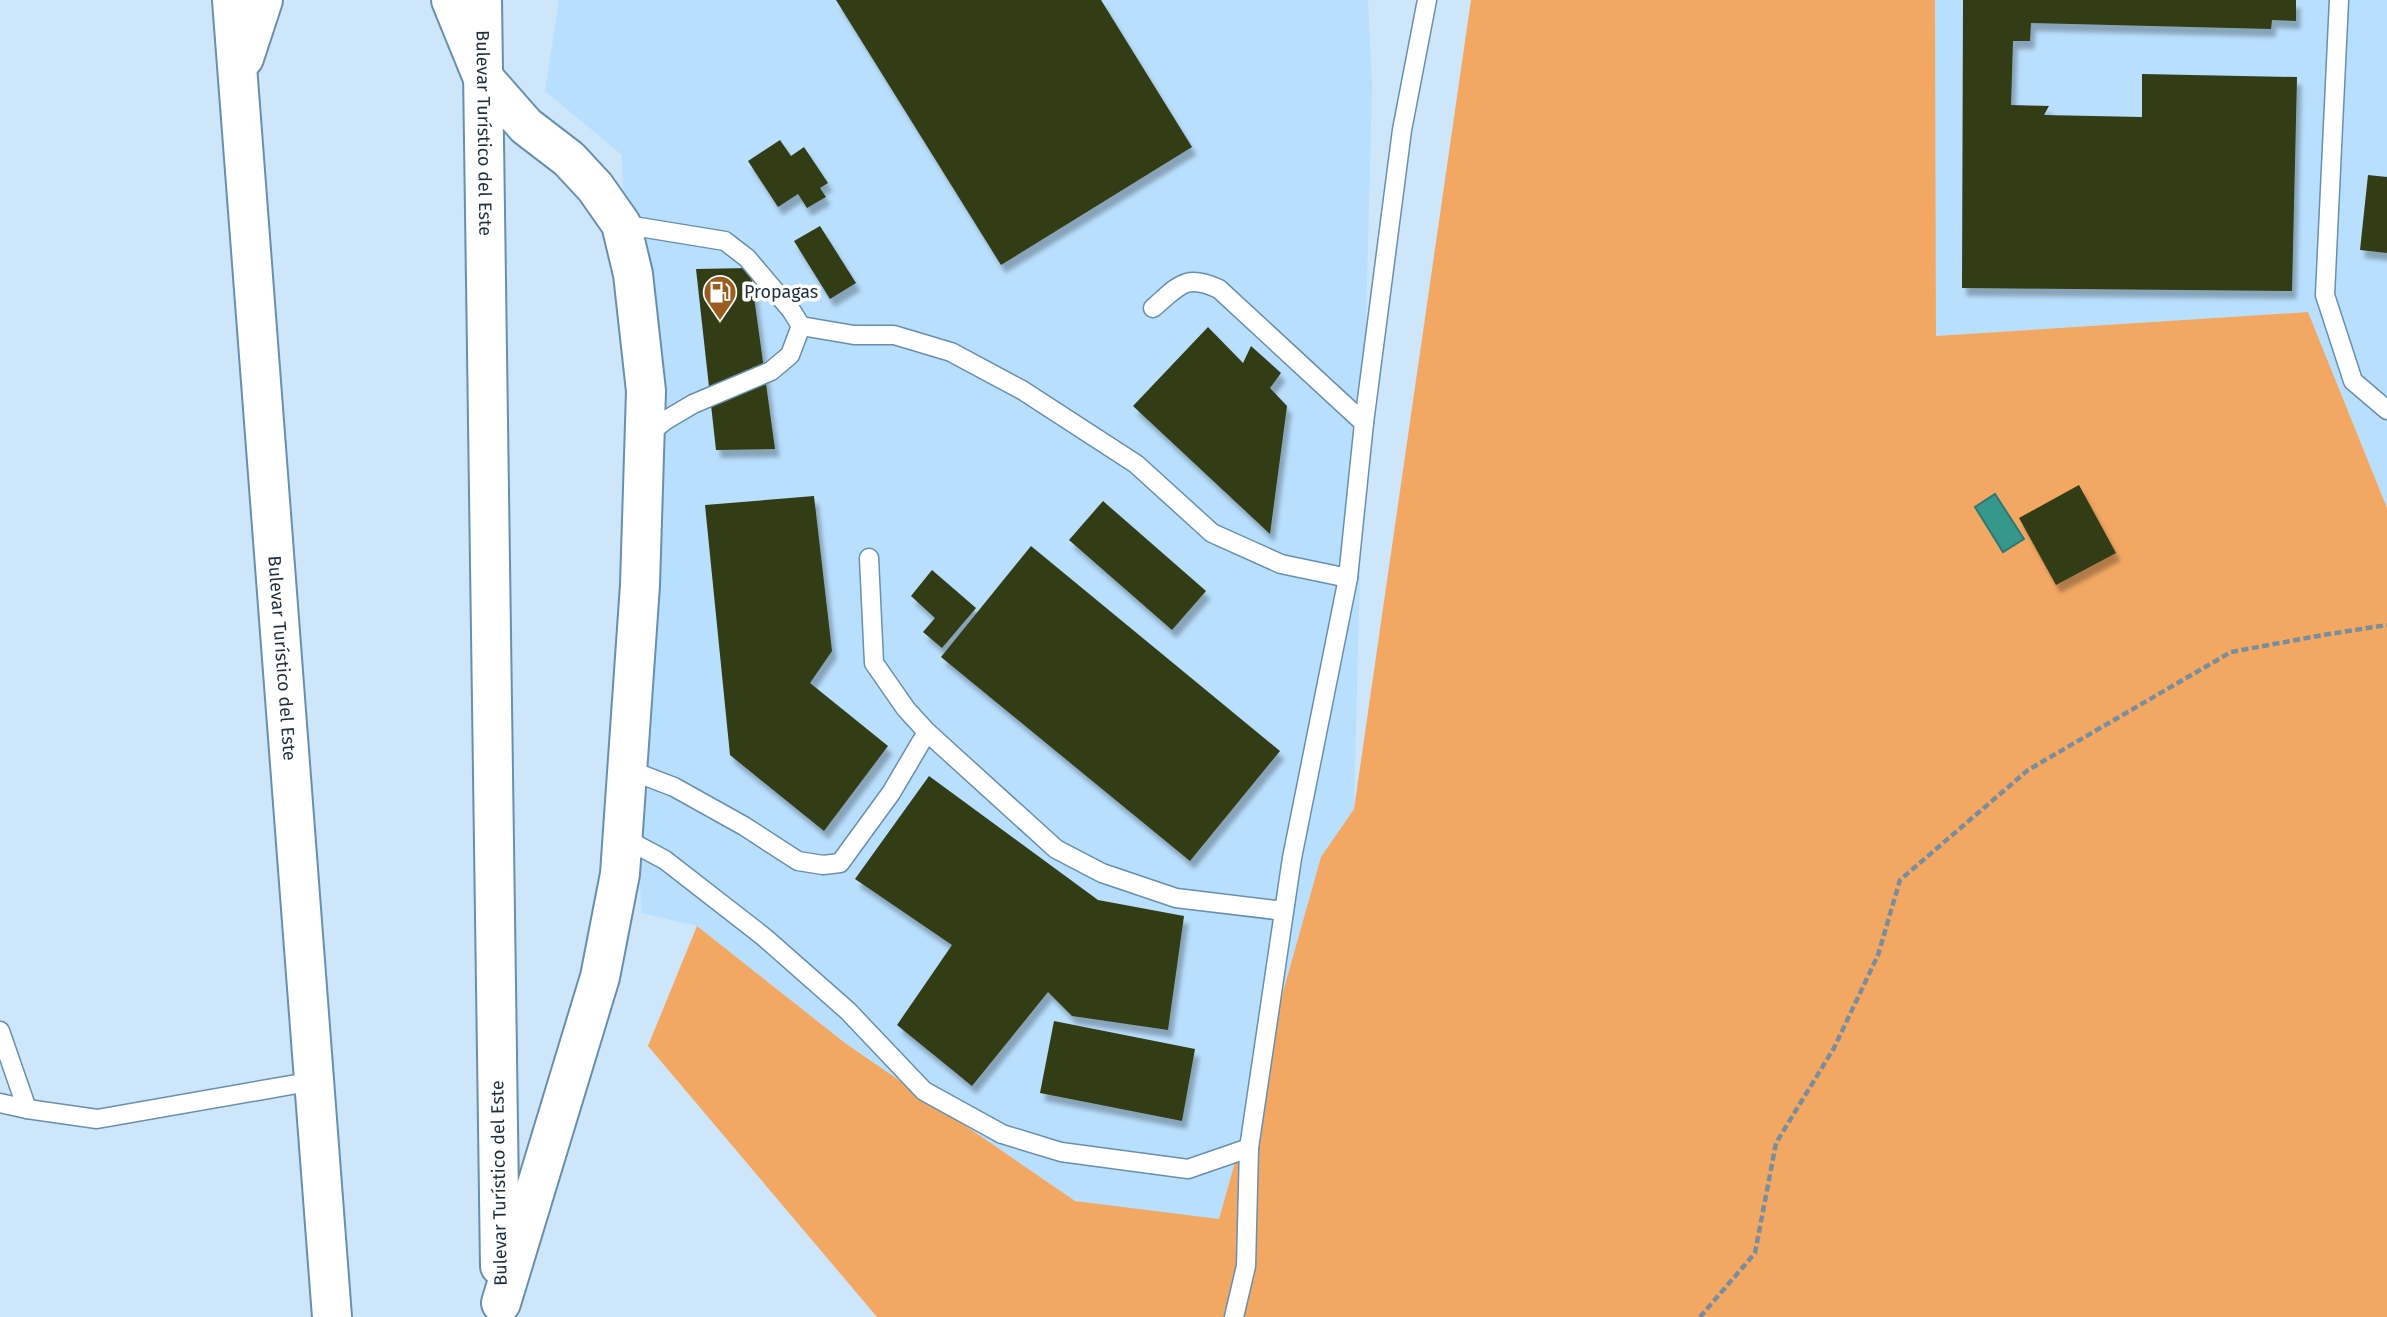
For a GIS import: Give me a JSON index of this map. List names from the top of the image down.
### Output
{
  "streets": {
    "highway": ["Bulevar Turístico del Este"]
  },
  "places": {
    "fuel station": ["Propagas"]
  }
}
